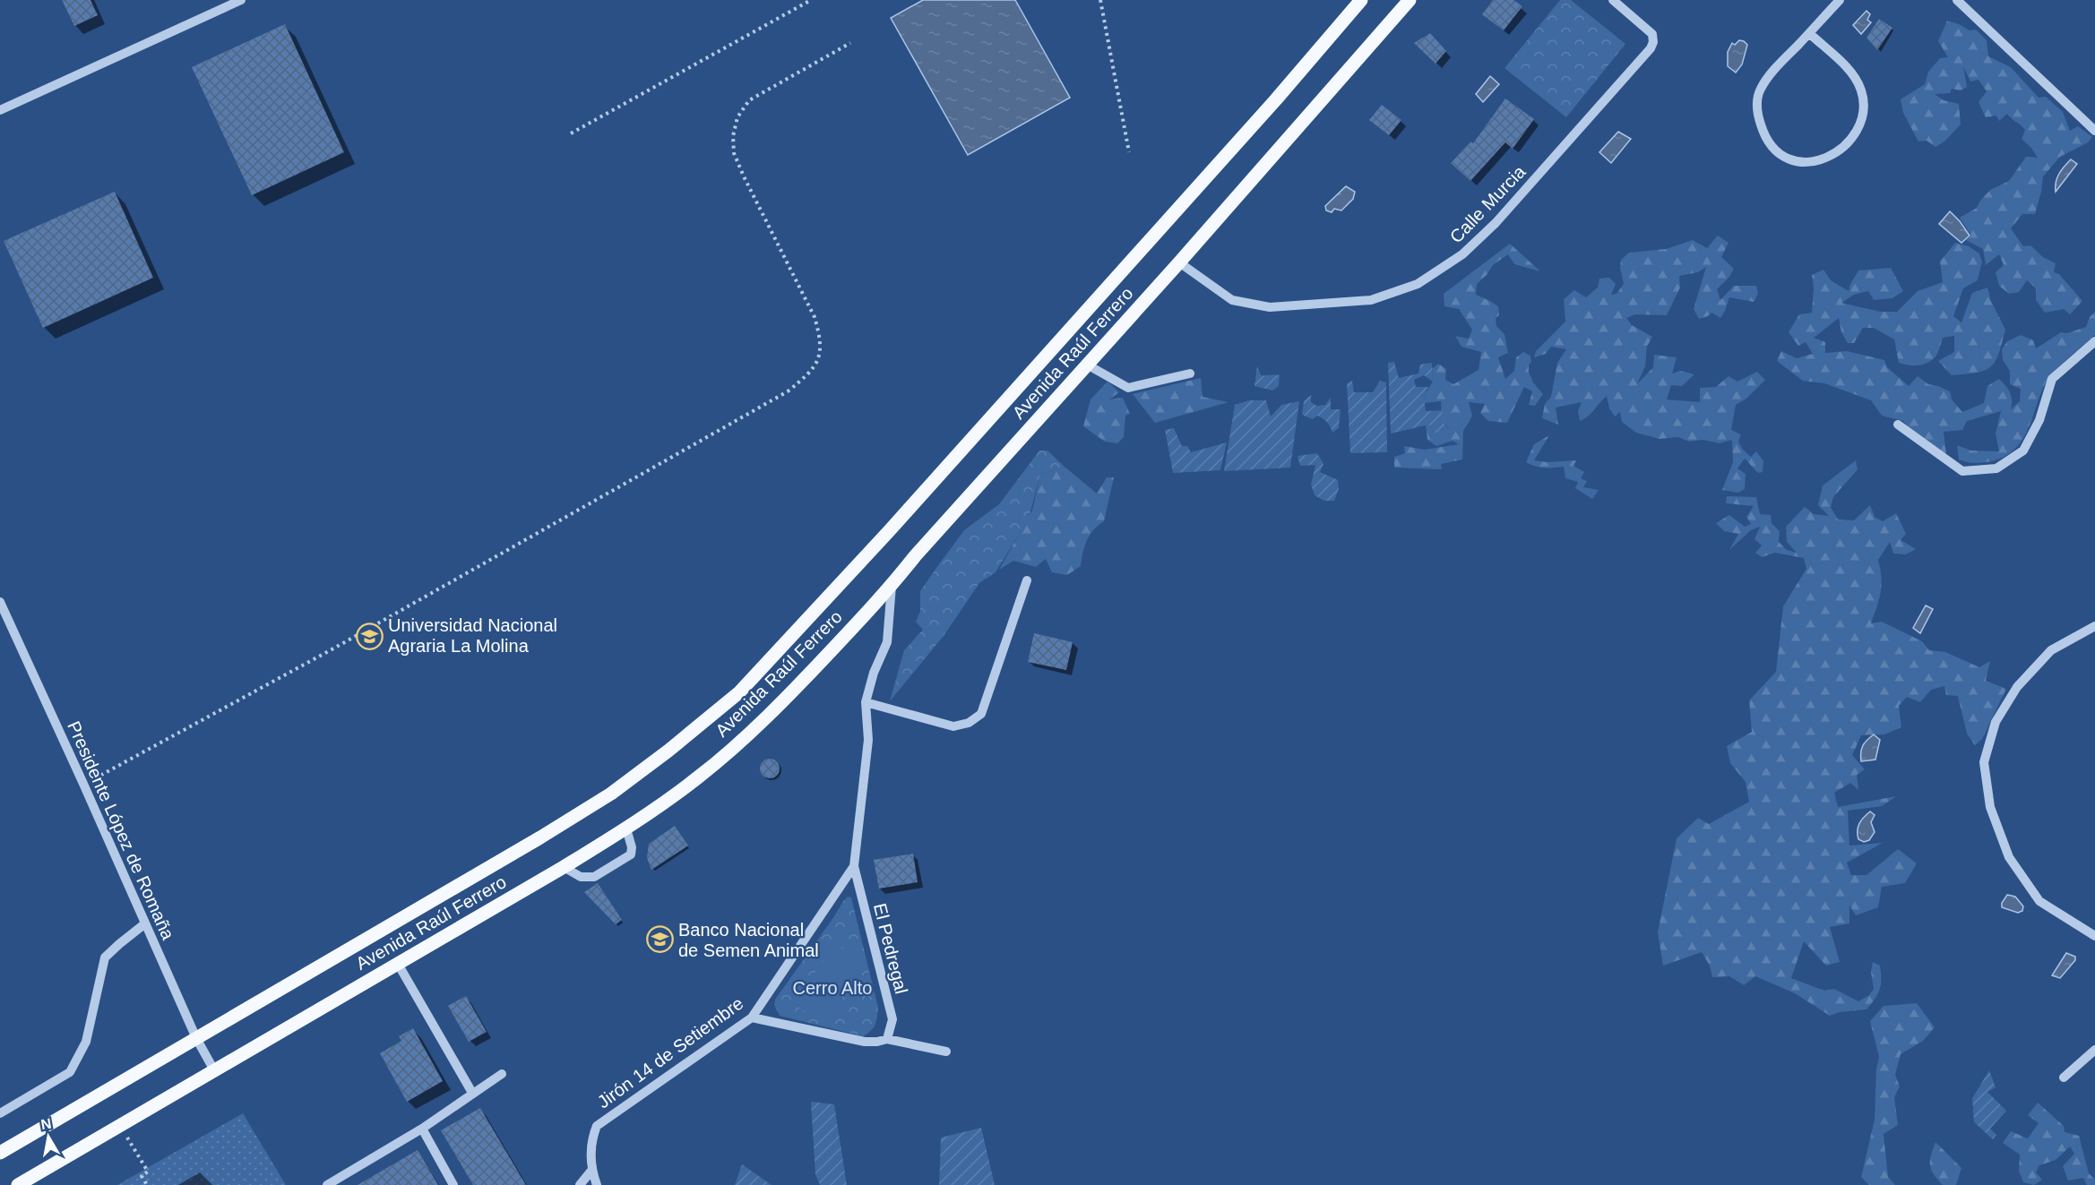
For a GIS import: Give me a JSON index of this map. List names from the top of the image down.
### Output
{
  "streets": {
    "main road": ["Avenida Raúl Ferrero"],
    "street": [
      "Calle Murcia",
      "Presidente López de Romaña",
      "El Pedregal",
      "Jirón 14 de Setiembre"
    ]
  },
  "crossings": [
    ["Calle Murcia", "Avenida Raúl Ferrero"],
    ["Avenida Raúl Ferrero", "Presidente López de Romaña"],
    ["Avenida Raúl Ferrero", "Jirón 14 de Setiembre"],
    ["El Pedregal", "Jirón 14 de Setiembre"]
  ],
  "parks": ["Cerro Alto"],
  "places": {
    "school or university": ["Universidad Nacional Agraria La Molina", "Banco Nacional de Semen Animal"]
  },
  "north": "top"
}
